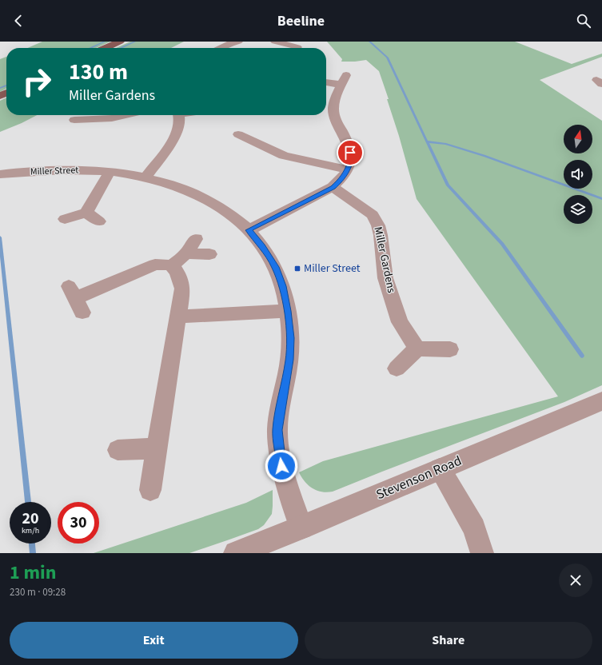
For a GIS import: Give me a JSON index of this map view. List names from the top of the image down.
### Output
{
  "streets": {
    "street": ["Miller Street", "Miller Gardens", "Stevenson Road"]
  },
  "crossings": [
    ["Miller Street", "Stevenson Road"]
  ],
  "places": {
    "transit": ["Miller Street"]
  },
  "north": "top",
  "page": {
    "header": "Beeline",
    "turn": ["130 m", "Miller Gardens"],
    "speed": "20 km/h",
    "limit": "30",
    "heading": ["1 min", "230 m · 09:28"],
    "buttons": ["Exit", "Share"]
  }
}
